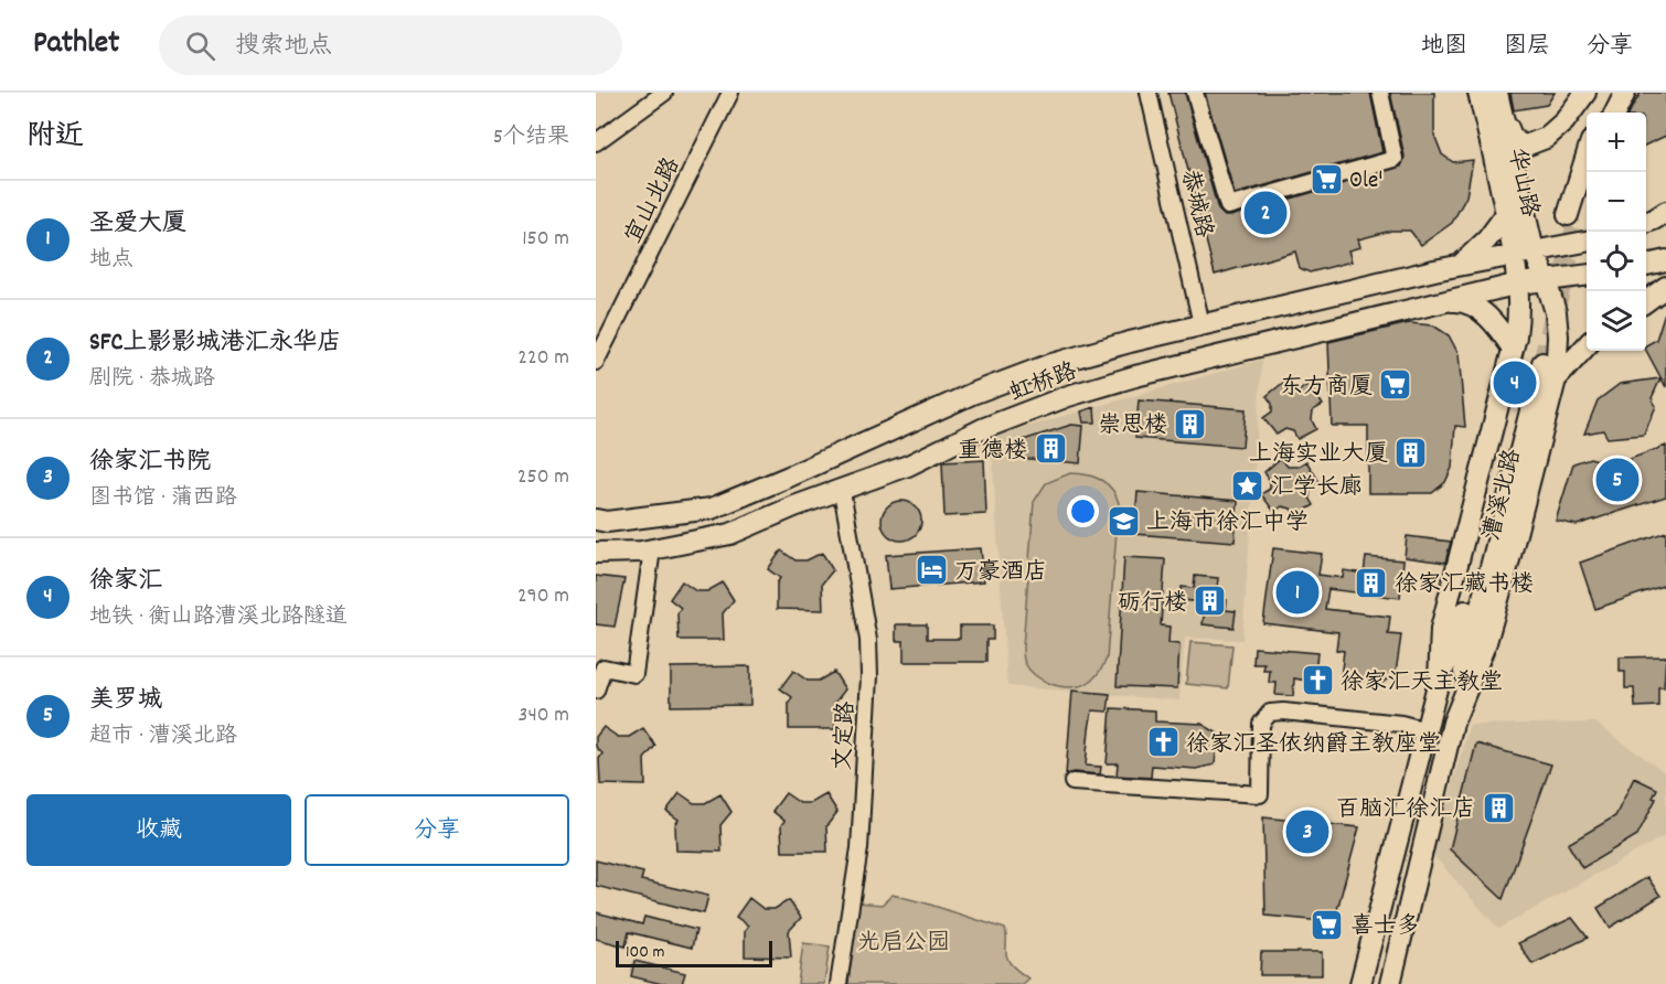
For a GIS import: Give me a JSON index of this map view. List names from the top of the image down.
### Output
{
  "streets": {
    "main road": ["华山路", "虹桥路", "漕溪北路"],
    "street": ["宜山北路", "恭城路", "文定路"]
  },
  "crossings": [
    ["华山路", "虹桥路"],
    ["华山路", "漕溪北路"],
    ["恭城路", "虹桥路"],
    ["虹桥路", "漕溪北路"],
    ["虹桥路", "文定路"]
  ],
  "parks": ["光启公园"],
  "places": {
    "supermarket": ["Ole'", "东方商厦", "喜士多"],
    "building": [
      "崇思楼",
      "重德楼",
      "上海实业大厦",
      "徐家汇藏书楼",
      "砺行楼",
      "百脑汇徐汇店"
    ],
    "place": ["汇学长廊"],
    "school or university": ["上海市徐汇中学"],
    "hotel": ["万豪酒店"],
    "church": ["徐家汇天主教堂", "徐家汇圣依纳爵主教座堂"]
  },
  "scale_bar": "100 m",
  "page": {
    "header": "Pathlet",
    "search": "搜索地点",
    "nav": ["地图", "图层", "分享"],
    "heading": ["附近", "5个结果"],
    "map_buttons": ["+", "−"],
    "list": [
      {
        "mark": "1",
        "name": "圣爱大厦",
        "note": "地点",
        "value": "150 m"
      },
      {
        "mark": "2",
        "name": "SFC上影影城港汇永华店",
        "note": "剧院 · 恭城路",
        "value": "220 m"
      },
      {
        "mark": "3",
        "name": "徐家汇书院",
        "note": "图书馆 · 蒲西路",
        "value": "250 m"
      },
      {
        "mark": "4",
        "name": "徐家汇",
        "note": "地铁 · 衡山路漕溪北路隧道",
        "value": "290 m"
      },
      {
        "mark": "5",
        "name": "美罗城",
        "note": "超市 · 漕溪北路",
        "value": "340 m"
      }
    ],
    "pins": [
      "2",
      "4",
      "5",
      "1",
      "3"
    ],
    "buttons": ["收藏", "分享"],
    "scale": "100 m"
  }
}
